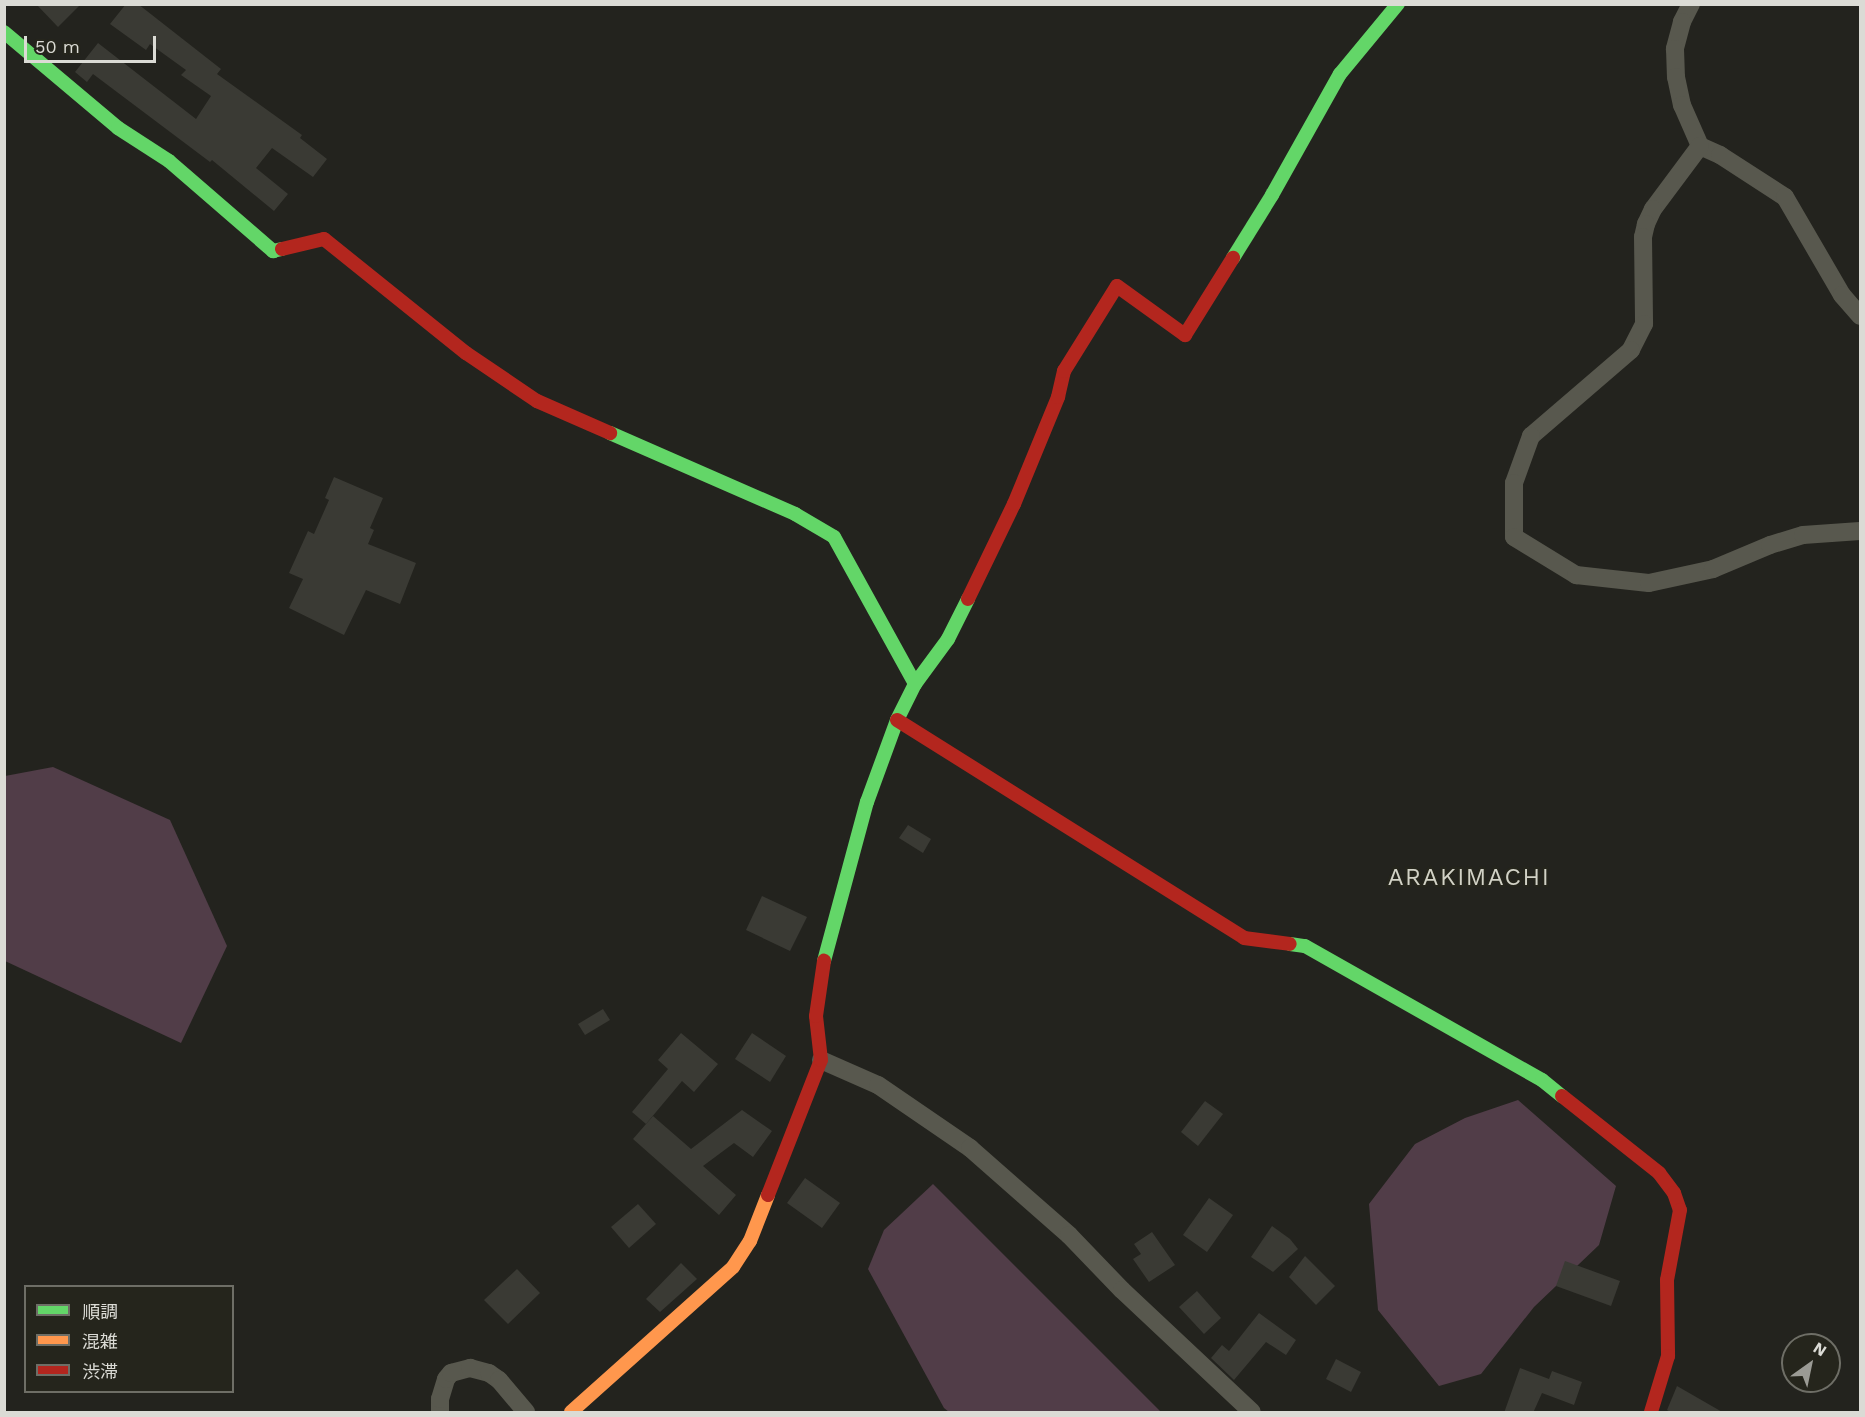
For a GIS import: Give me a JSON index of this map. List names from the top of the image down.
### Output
{
  "districts": ["ARAKIMACHI"],
  "legend": ["順調", "混雑", "渋滞"],
  "scale_bar": "50 m",
  "north": "top right"
}
